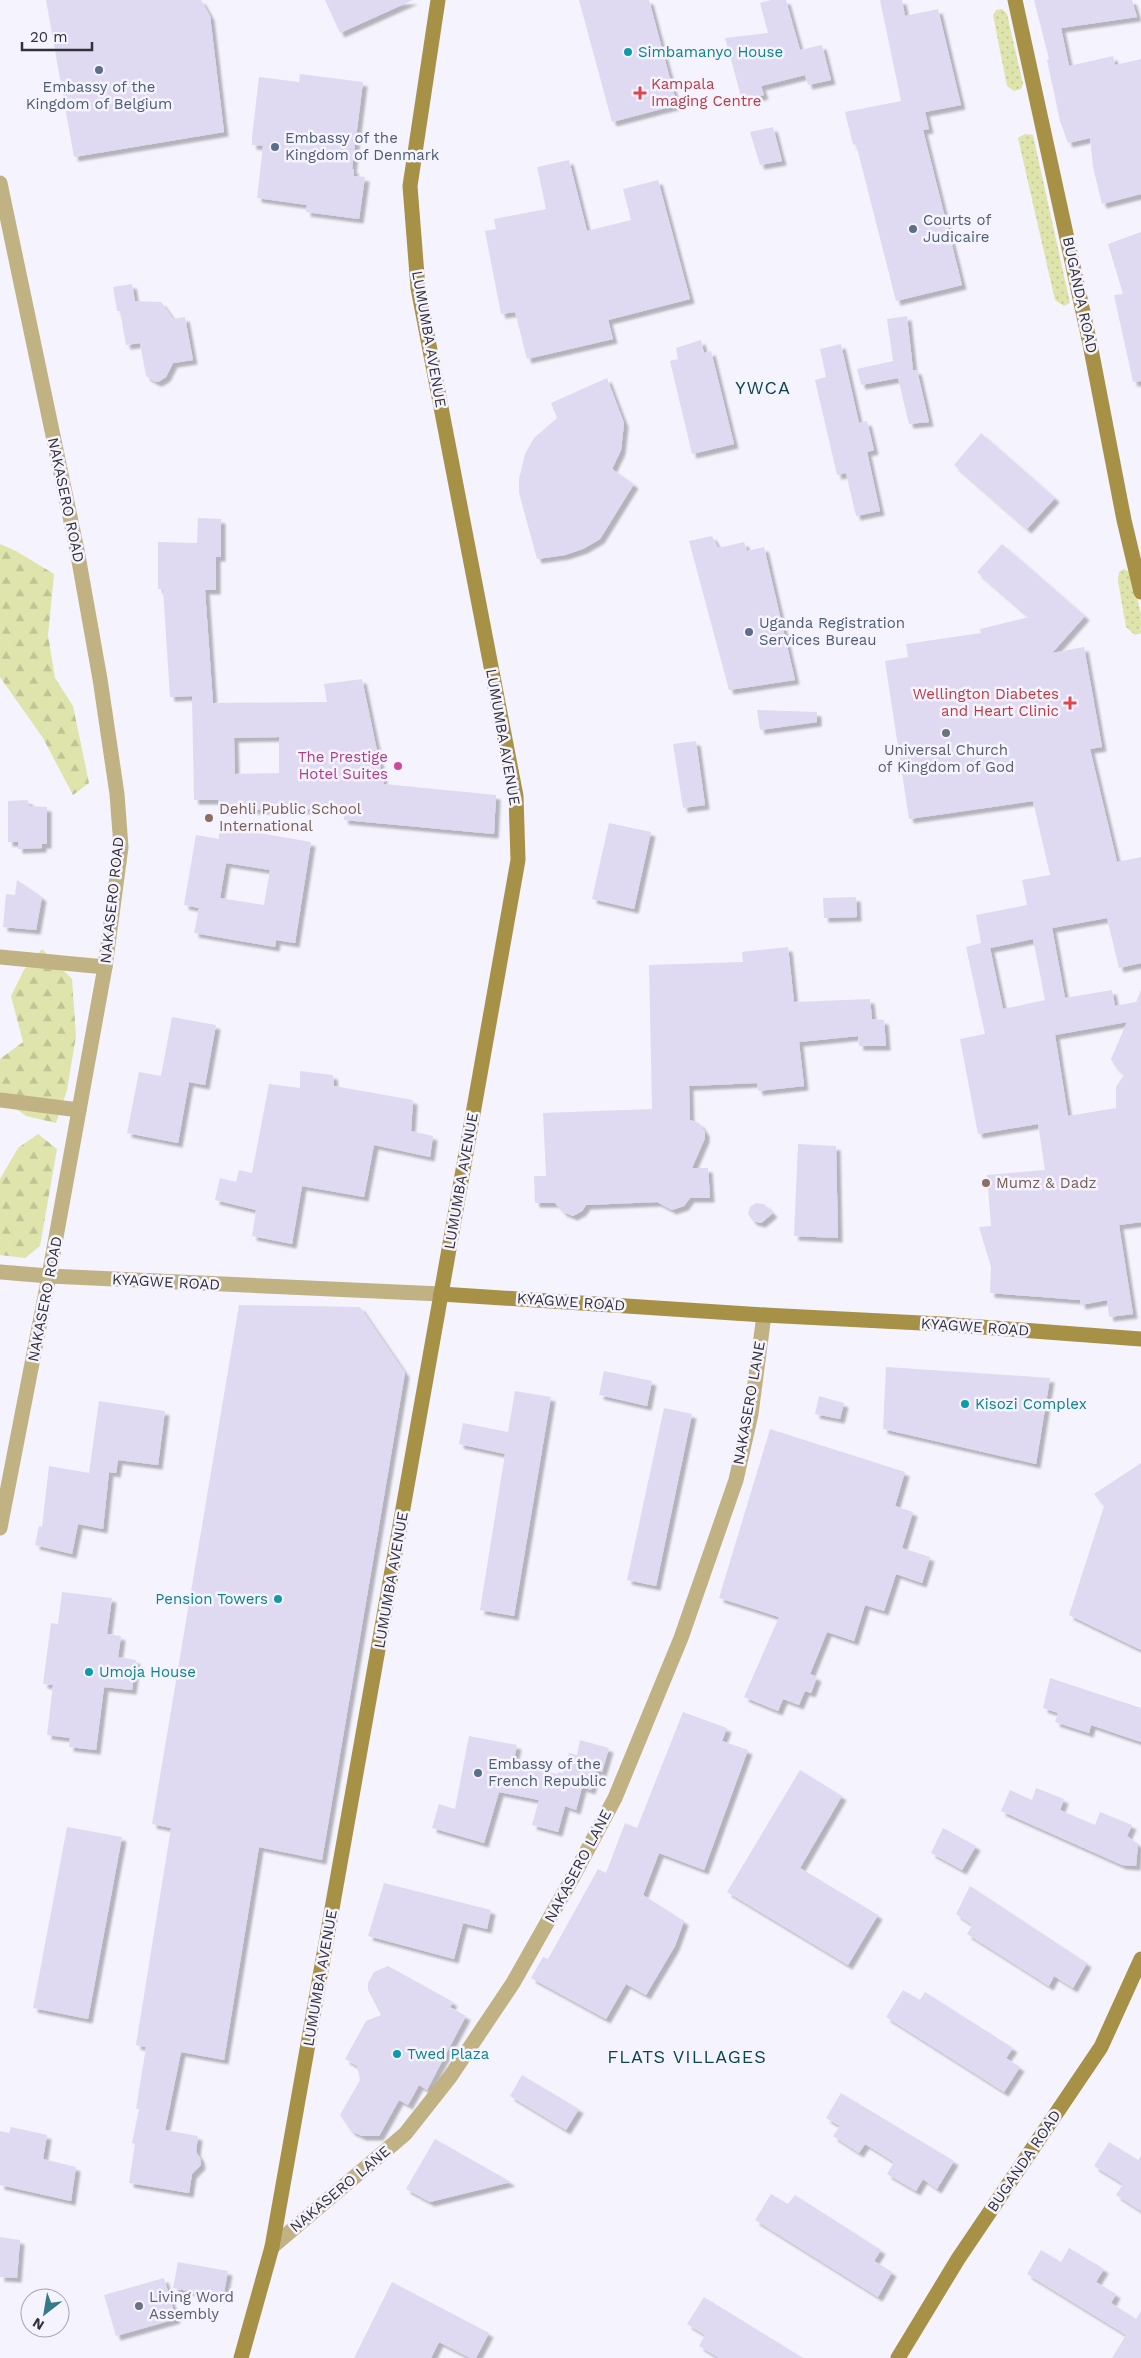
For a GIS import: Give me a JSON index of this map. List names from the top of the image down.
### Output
{
  "streets": {
    "main road": ["BUGANDA ROAD", "LUMUMBA AVENUE", "KYAGWE ROAD"],
    "street": ["NAKASERO ROAD", "NAKASERO LANE"]
  },
  "crossings": [
    ["LUMUMBA AVENUE", "KYAGWE ROAD"],
    ["LUMUMBA AVENUE", "NAKASERO LANE"],
    ["NAKASERO ROAD", "KYAGWE ROAD"],
    ["KYAGWE ROAD", "NAKASERO LANE"]
  ],
  "districts": ["YWCA", "FLATS VILLAGES"],
  "places": {
    "other": [
      "Simbamanyo House",
      "Embassy of the Kingdom of Belgium",
      "Embassy of the Kingdom of Denmark",
      "Courts of Judicaire",
      "Uganda Registration Services Bureau",
      "Universal Church of Kingdom of God",
      "The Prestige Hotel Suites",
      "Dehli Public School International",
      "Mumz & Dadz",
      "Kisozi Complex",
      "Pension Towers",
      "Umoja House",
      "Embassy of the French Republic",
      "Twed Plaza",
      "Living Word Assembly"
    ],
    "health": ["Kampala Imaging Centre", "Wellington Diabetes and Heart Clinic"]
  },
  "scale_bar": "20 m",
  "north": "bottom left"
}
